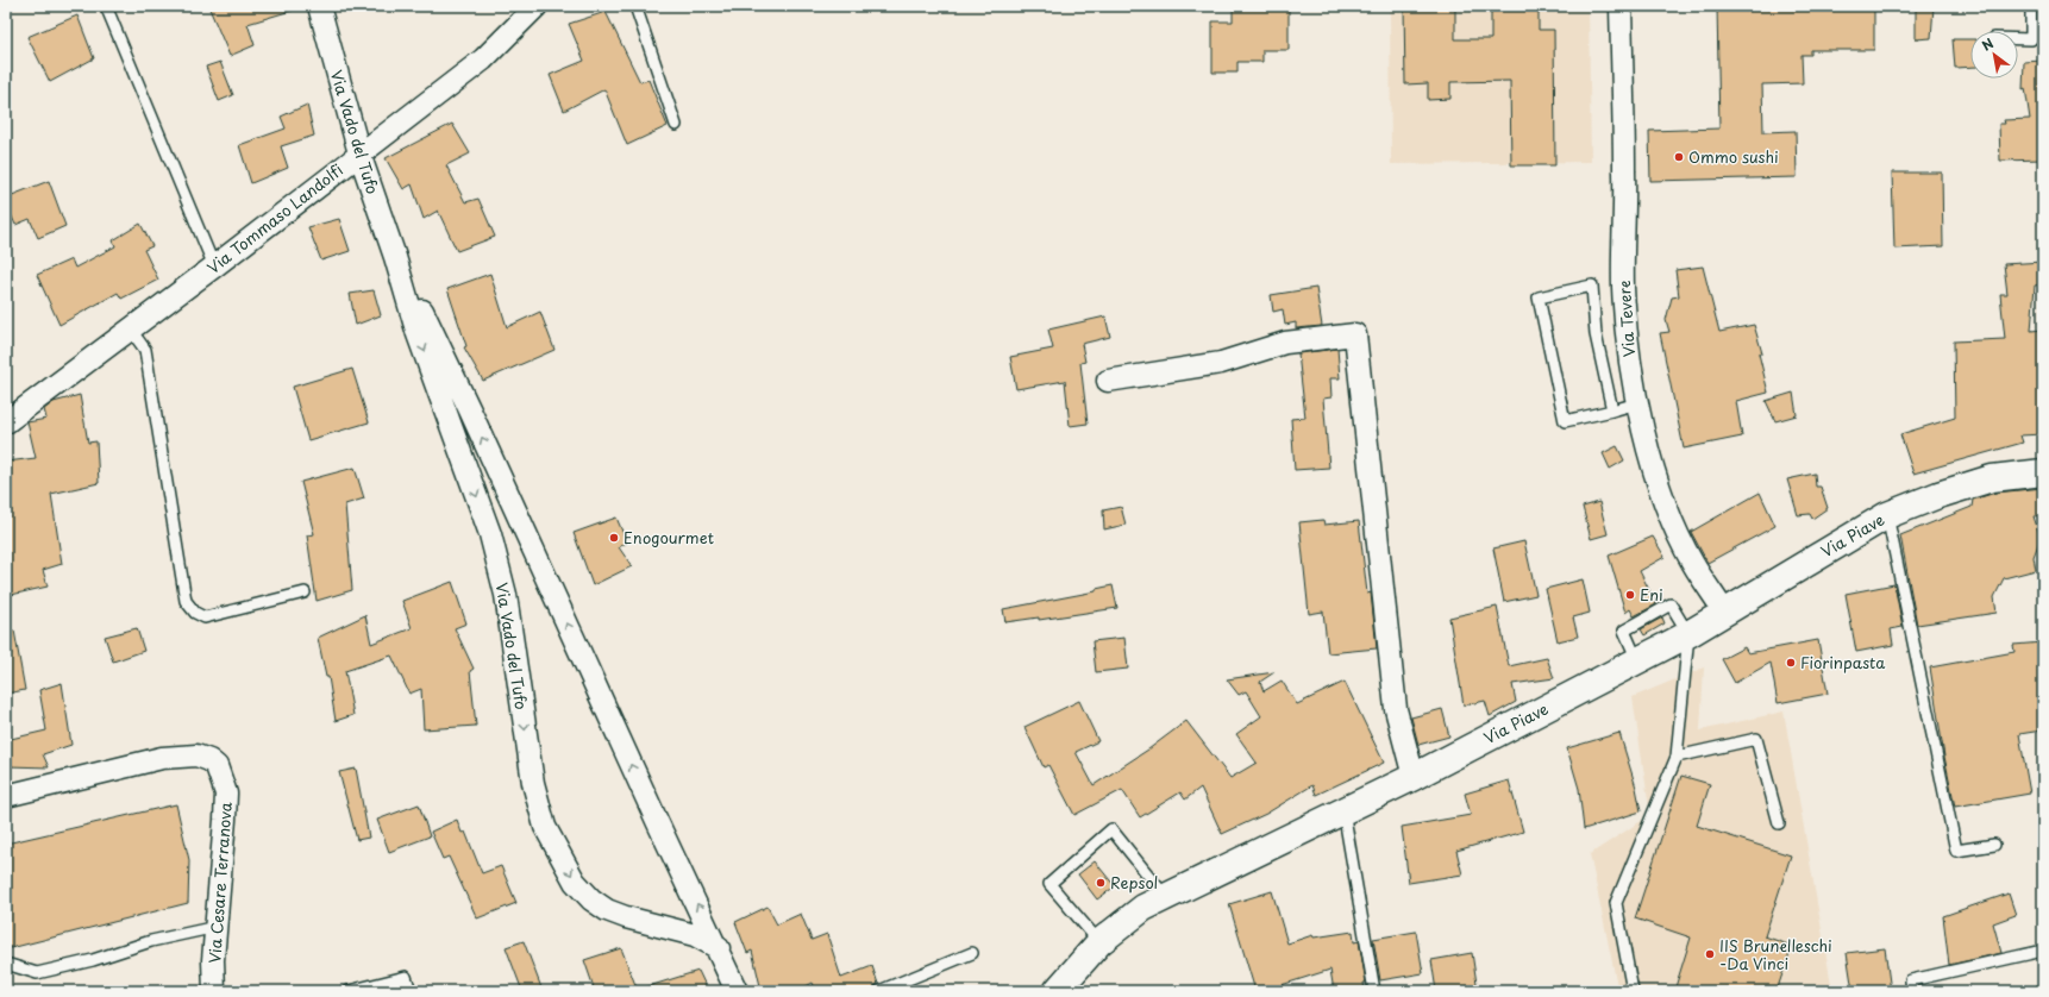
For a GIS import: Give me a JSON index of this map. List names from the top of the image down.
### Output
{
  "streets": {
    "main road": ["Via Piave"],
    "street": [
      "Via Vado del Tufo",
      "Via Tommaso Landolfi",
      "Via Tevere",
      "Via Cesare Terranova"
    ]
  },
  "crossings": [
    ["Via Vado del Tufo", "Via Tommaso Landolfi"],
    ["Via Tevere", "Via Piave"]
  ],
  "places": [
    "Ommo sushi",
    "Enogourmet",
    "Eni",
    "Fiorinpasta",
    "Repsol",
    "IIS Brunelleschi -Da Vinci"
  ],
  "north": "top left"
}
